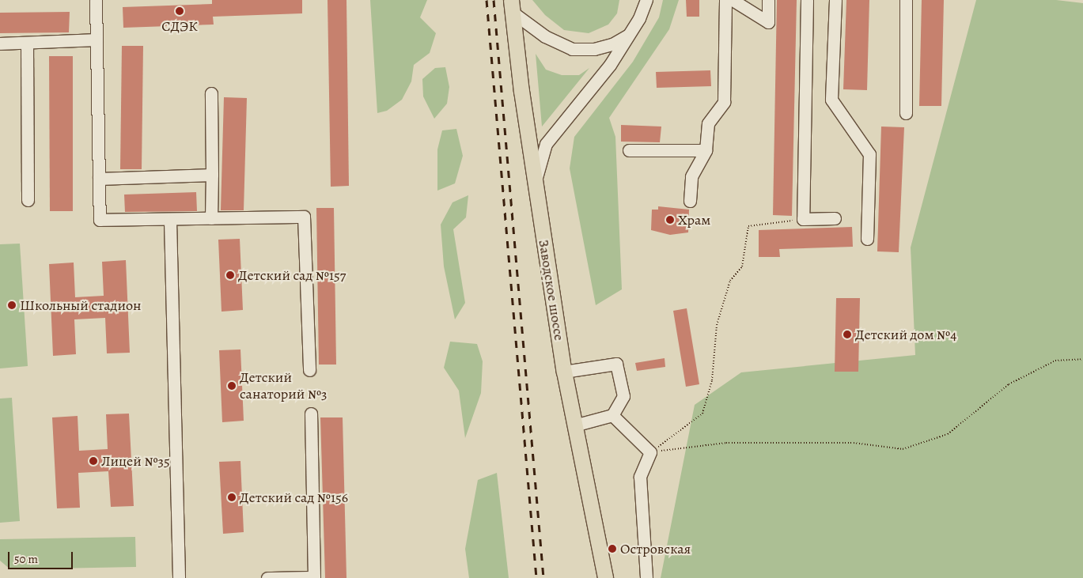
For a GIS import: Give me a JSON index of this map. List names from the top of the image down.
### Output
{
  "streets": {
    "main road": ["Заводское шоссе"]
  },
  "places": [
    "СДЭК",
    "Храм",
    "Детский сад №157",
    "Школьный стадион",
    "Детский дом №4",
    "Детский санаторий №3",
    "Лицей №35",
    "Детский сад №156",
    "Островская"
  ],
  "scale_bar": "50 m"
}
